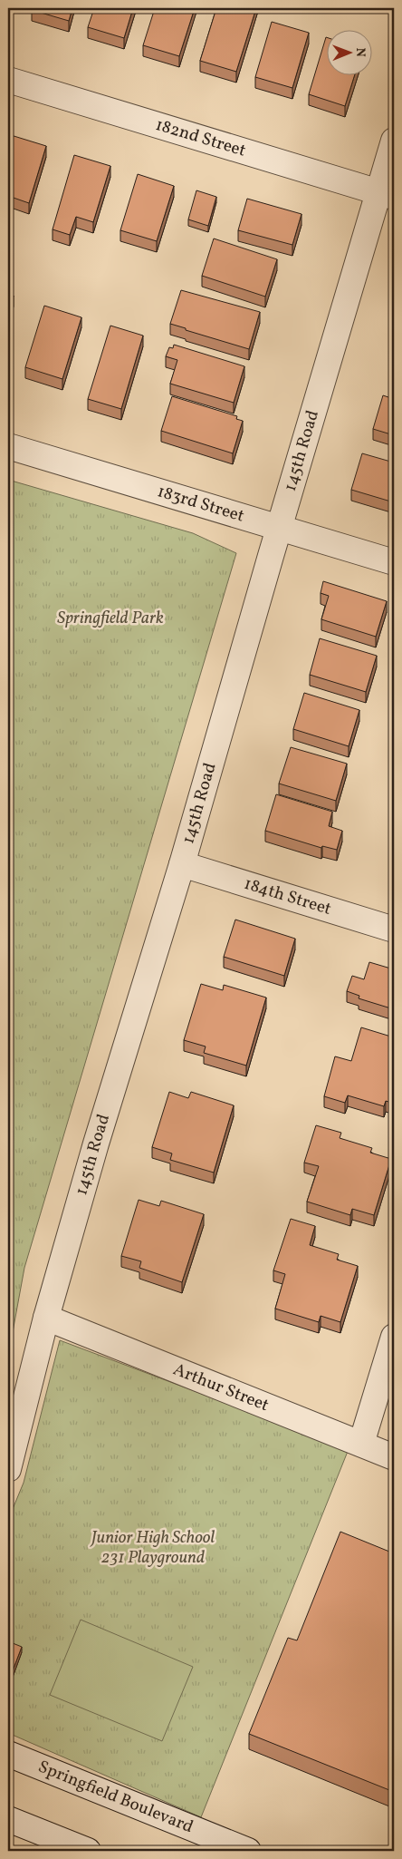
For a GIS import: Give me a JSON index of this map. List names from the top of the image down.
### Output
{
  "streets": {
    "street": [
      "182nd Street",
      "145th Road",
      "183rd Street",
      "184th Street",
      "Arthur Street",
      "Springfield Boulevard"
    ]
  },
  "crossings": [
    ["182nd Street", "145th Road"],
    ["145th Road", "183rd Street"],
    ["145th Road", "184th Street"],
    ["145th Road", "Arthur Street"]
  ],
  "parks": ["Springfield Park", "Junior High School 231 Playground"],
  "north": "right"
}
